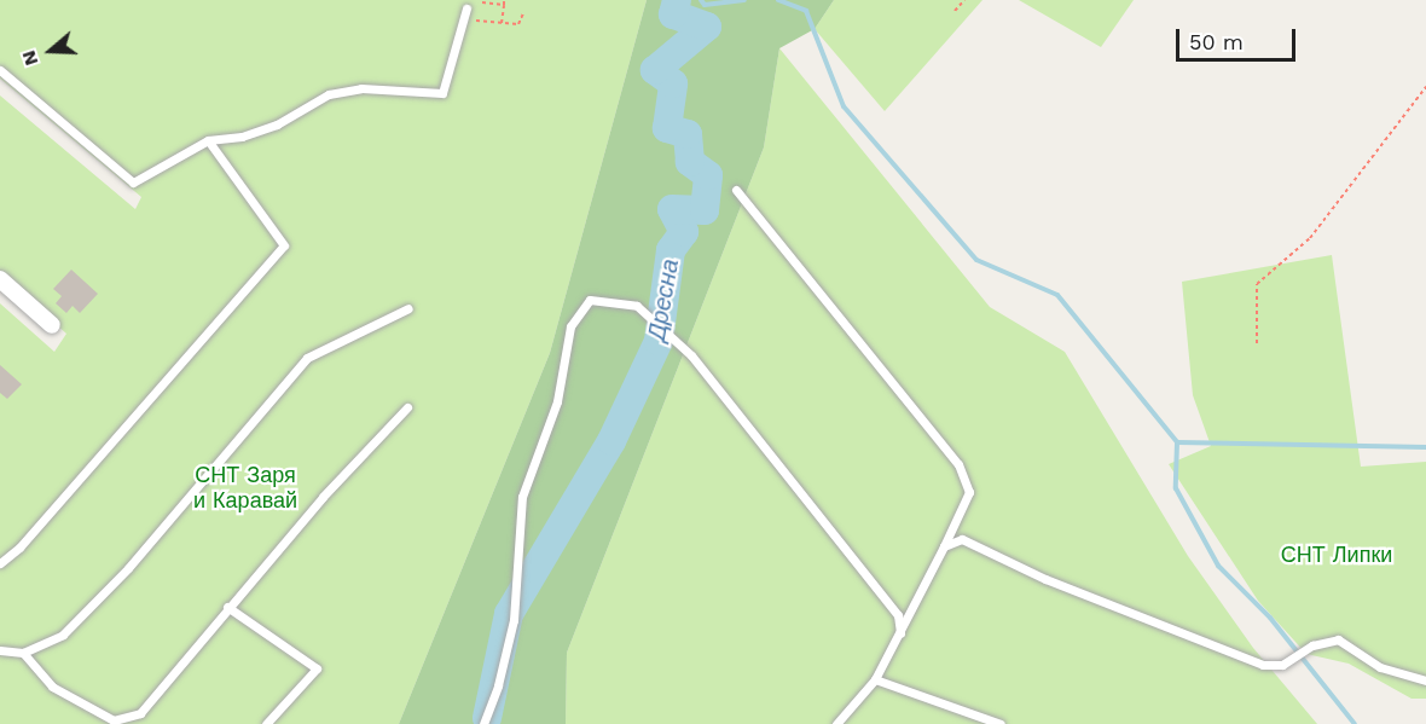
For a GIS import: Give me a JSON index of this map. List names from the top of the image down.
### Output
{
  "water": ["Дресна"],
  "parks": ["СНТ Заря и Каравай", "СНТ Липки"],
  "scale_bar": "50 m",
  "north": "left"
}
